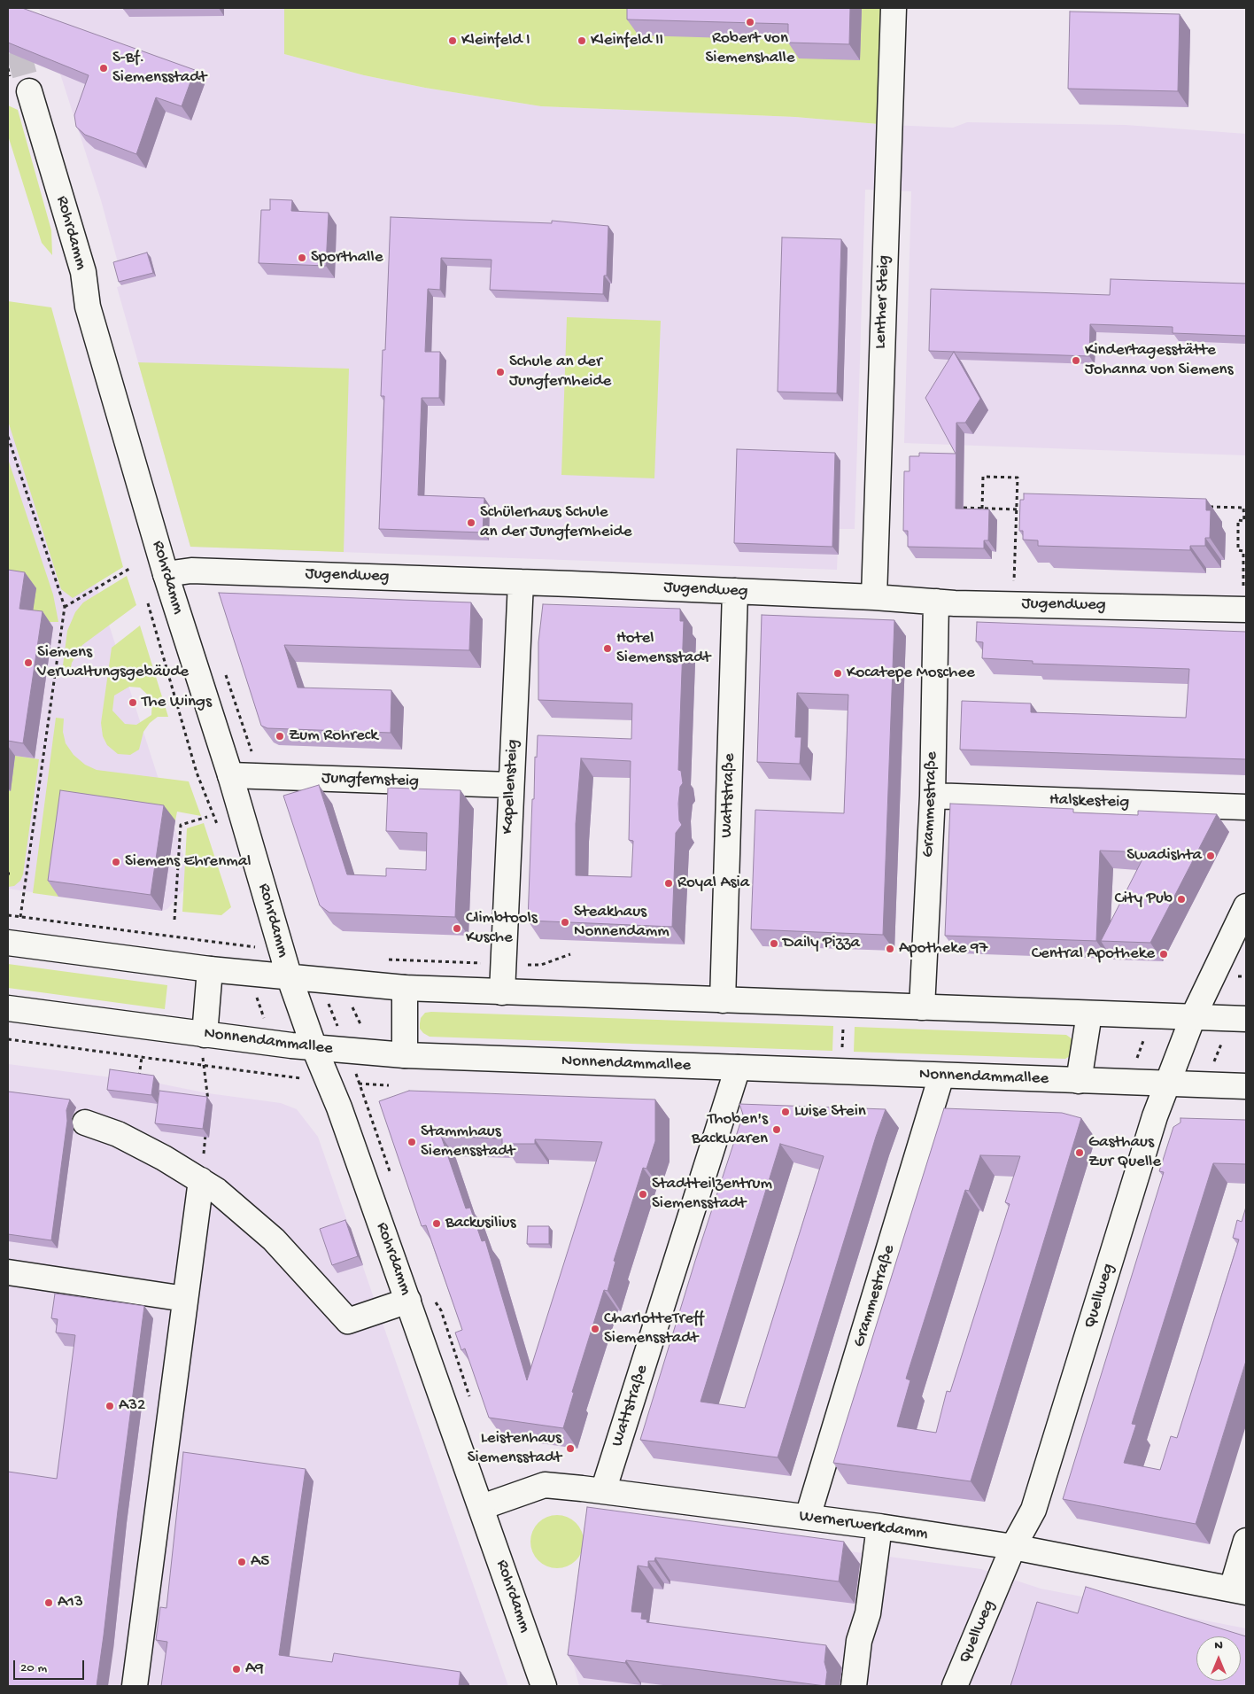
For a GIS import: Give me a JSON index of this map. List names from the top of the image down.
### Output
{
  "streets": {
    "street": [
      "Rohrdamm",
      "Lenther Steig",
      "Jugendweg",
      "Jungfernsteig",
      "Kapellensteig",
      "Wattstraße",
      "Halskesteig",
      "Grammestraße",
      "Nonnendammallee",
      "Quellweg",
      "Wernerwerkdamm"
    ]
  },
  "crossings": [
    ["Rohrdamm", "Jugendweg"],
    ["Rohrdamm", "Jungfernsteig"],
    ["Rohrdamm", "Nonnendammallee"],
    ["Rohrdamm", "Wernerwerkdamm"],
    ["Lenther Steig", "Jugendweg"],
    ["Jugendweg", "Kapellensteig"],
    ["Jugendweg", "Wattstraße"],
    ["Jugendweg", "Grammestraße"],
    ["Jungfernsteig", "Kapellensteig"],
    ["Wattstraße", "Nonnendammallee"],
    ["Wattstraße", "Wernerwerkdamm"],
    ["Halskesteig", "Grammestraße"],
    ["Grammestraße", "Nonnendammallee"],
    ["Grammestraße", "Wernerwerkdamm"],
    ["Nonnendammallee", "Quellweg"],
    ["Quellweg", "Wernerwerkdamm"]
  ],
  "places": [
    "Robert von Siemenshalle",
    "Kleinfeld I",
    "Kleinfeld II",
    "S-Bf. Siemensstadt",
    "Sporthalle",
    "Kindertagesstätte Johanna von Siemens",
    "Schule an der Jungfernheide",
    "Schülerhaus Schule an der Jungfernheide",
    "Hotel Siemensstadt",
    "Siemens Verwaltungsgebäude",
    "Kocatepe Moschee",
    "The Wings",
    "Zum Rohreck",
    "Swadishta",
    "Siemens Ehrenmal",
    "Royal Asia",
    "City Pub",
    "Steakhaus Nonnendamm",
    "Climbtools Kusche",
    "Daily Pizza",
    "Apotheke 97",
    "Central Apotheke",
    "Luise Stein",
    "Thoben's Backwaren",
    "Stammhaus Siemensstadt",
    "Gasthaus Zur Quelle",
    "Stadtteilzentrum Siemensstadt",
    "Backusilius",
    "CharlotteTreff Siemensstadt",
    "A32",
    "Leistenhaus Siemensstadt",
    "A5",
    "A13",
    "A9"
  ],
  "scale_bar": "20 m",
  "north": "top"
}
